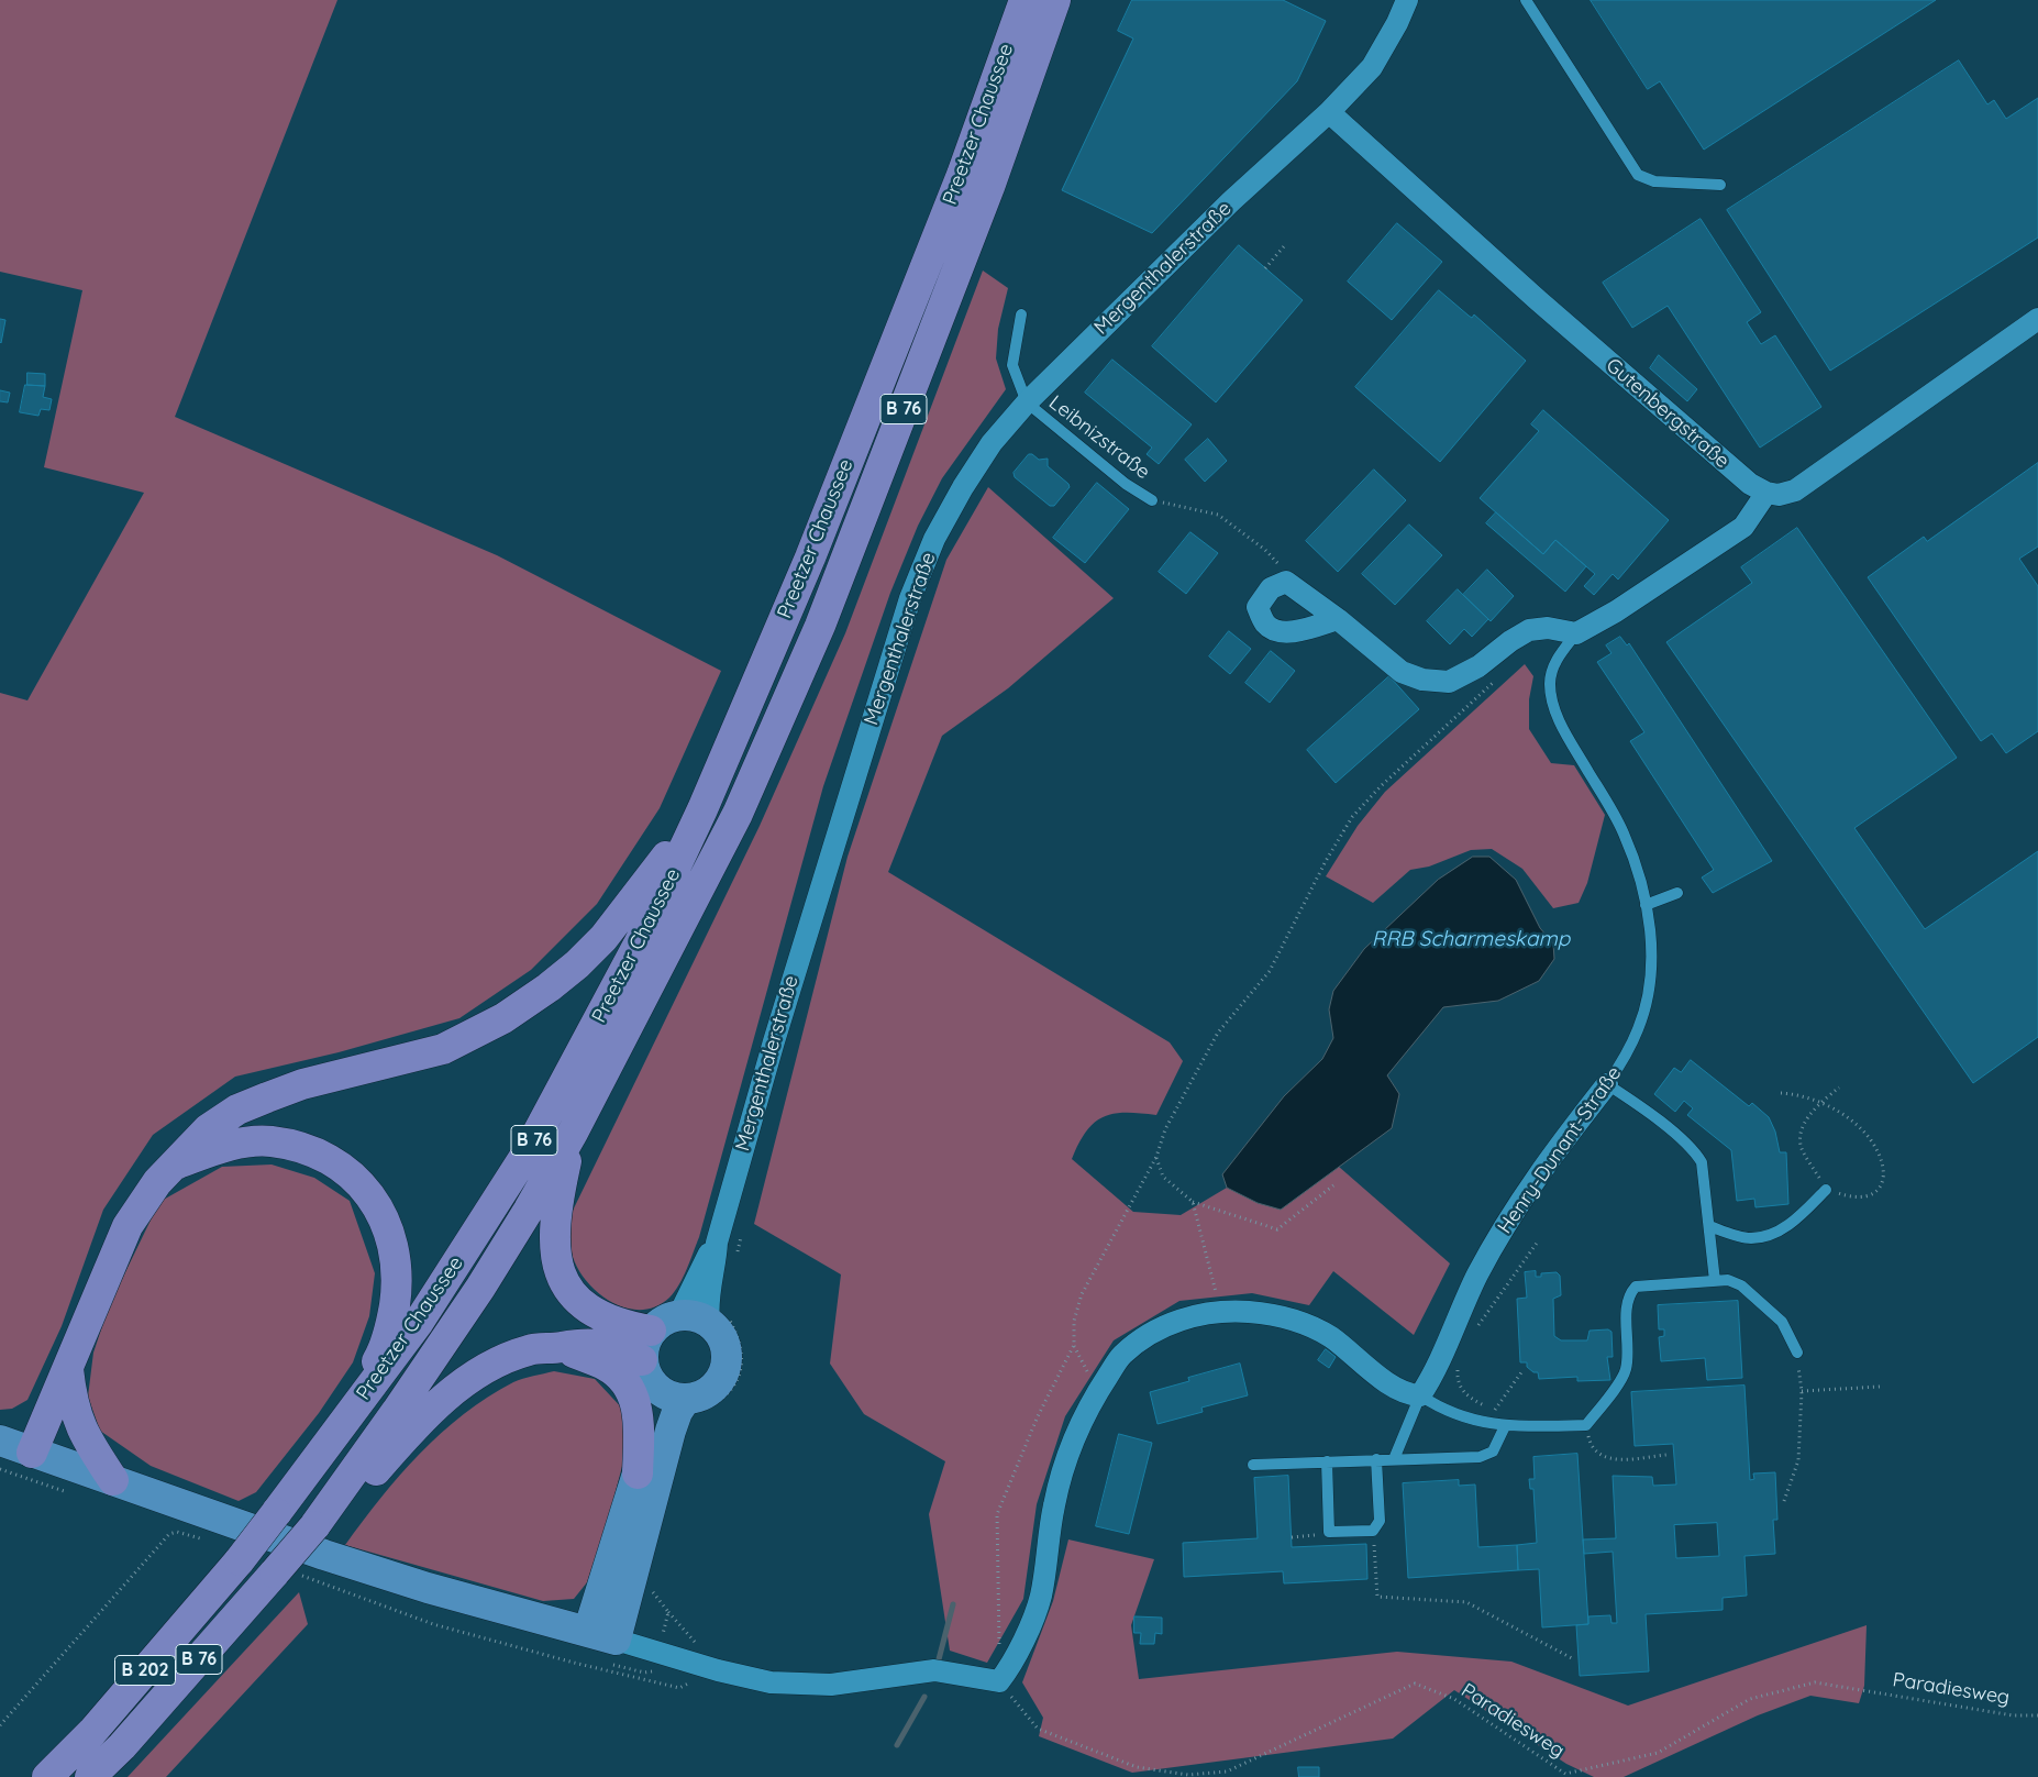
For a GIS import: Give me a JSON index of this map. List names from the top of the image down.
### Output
{
  "streets": {
    "highway": ["Preetzer Chaussee", "B 76", "B 202"],
    "street": ["Mergenthalerstraße", "Gutenbergstraße", "Henry-Dunant-Straße"],
    "lane": ["Leibnizstraße"],
    "path": ["Paradiesweg"]
  },
  "crossings": [
    ["Preetzer Chaussee", "B 76"],
    ["Mergenthalerstraße", "B 76"],
    ["Mergenthalerstraße", "Gutenbergstraße"],
    ["Mergenthalerstraße", "Leibnizstraße"]
  ],
  "water": ["RRB Scharmeskamp"]
}
